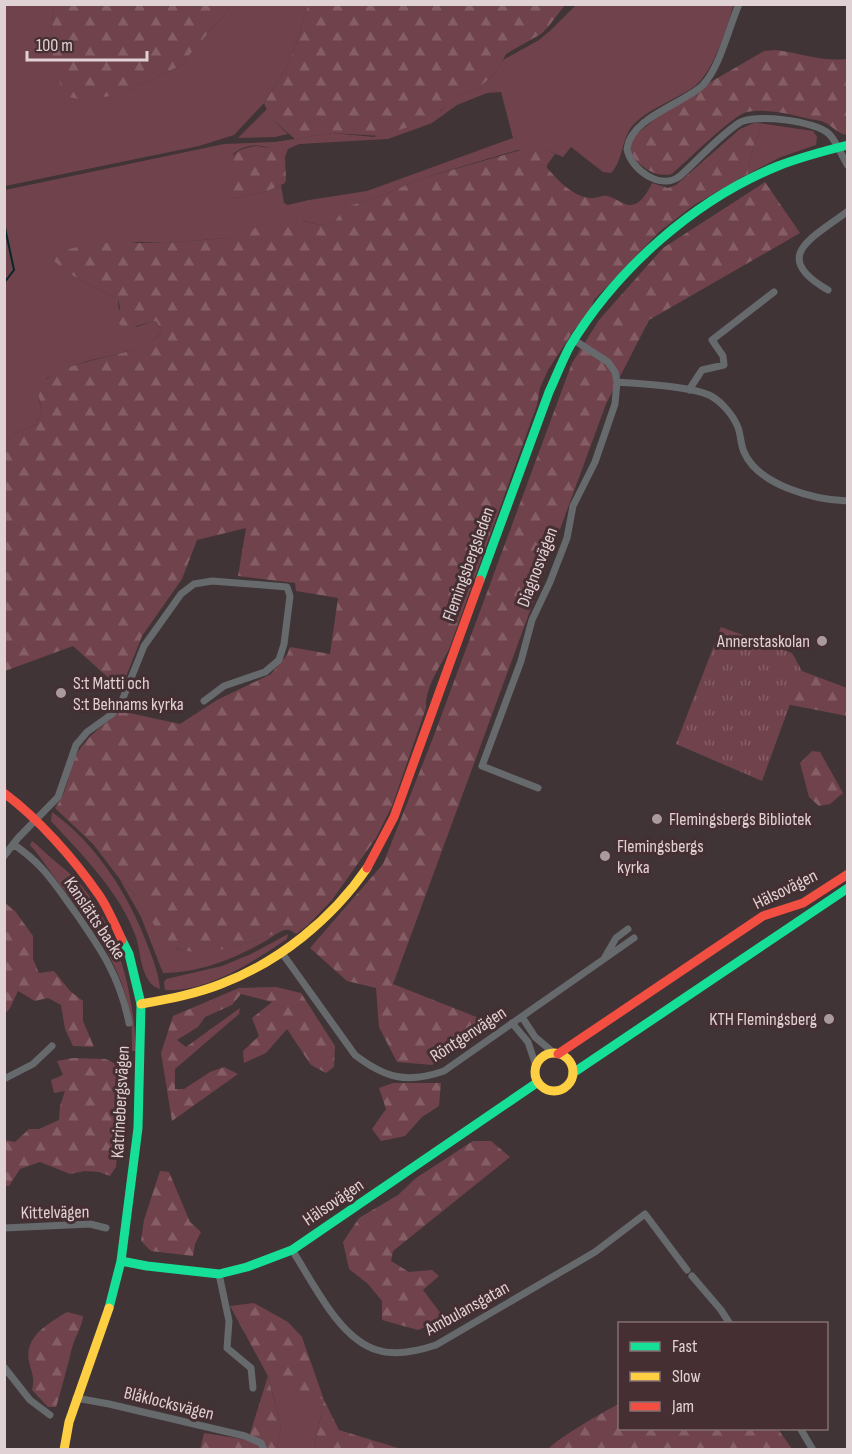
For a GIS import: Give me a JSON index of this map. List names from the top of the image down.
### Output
{
  "streets": {
    "street": [
      "Flemingsbergsleden",
      "Diagnosvägen",
      "Hälsovägen",
      "Kanslätts backe",
      "Röntgenvägen",
      "Katrinebergsvägen",
      "Kittelvägen",
      "Ambulansgatan",
      "Blåklocksvägen"
    ]
  },
  "crossings": [
    ["Flemingsbergsleden", "Röntgenvägen"],
    ["Flemingsbergsleden", "Katrinebergsvägen"],
    ["Hälsovägen", "Katrinebergsvägen"],
    ["Hälsovägen", "Ambulansgatan"],
    ["Katrinebergsvägen", "Blåklocksvägen"]
  ],
  "places": [
    "Annerstaskolan",
    "S:t Matti och S:t Behnams kyrka",
    "Flemingsbergs Bibliotek",
    "Flemingsbergs kyrka",
    "KTH Flemingsberg"
  ],
  "legend": ["Fast", "Slow", "Jam"],
  "scale_bar": "100 m"
}
